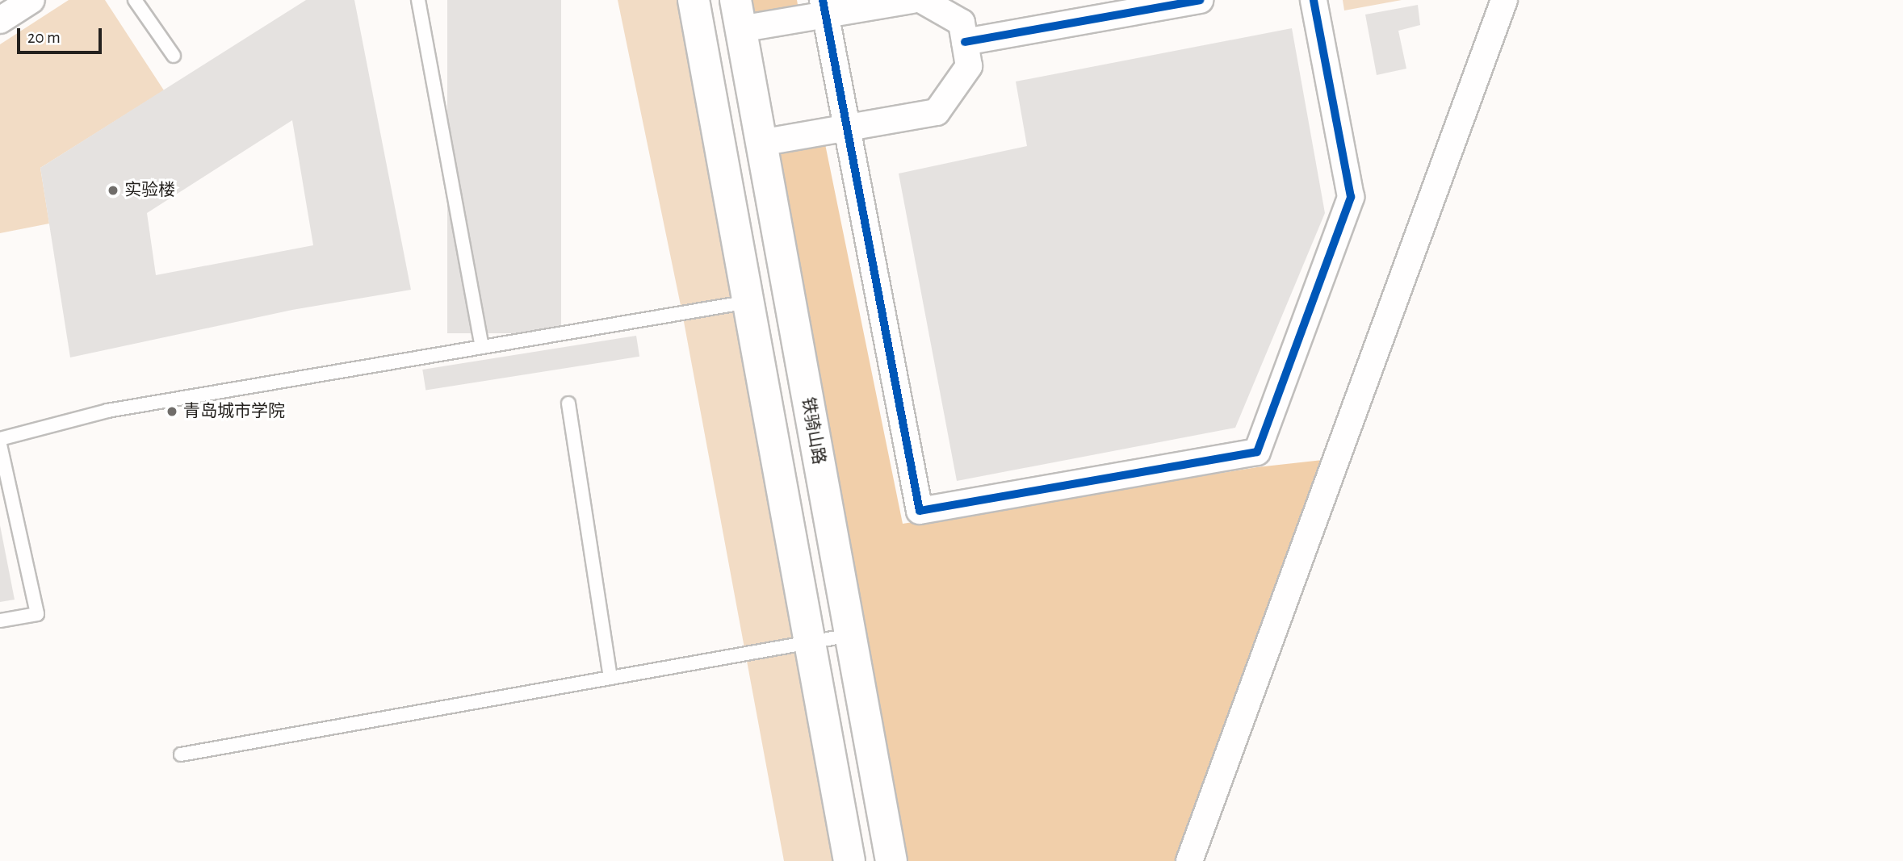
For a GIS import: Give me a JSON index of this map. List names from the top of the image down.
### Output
{
  "streets": {
    "main road": ["铁骑山路"]
  },
  "places": ["实验楼", "青岛城市学院"],
  "scale_bar": "20 m"
}
